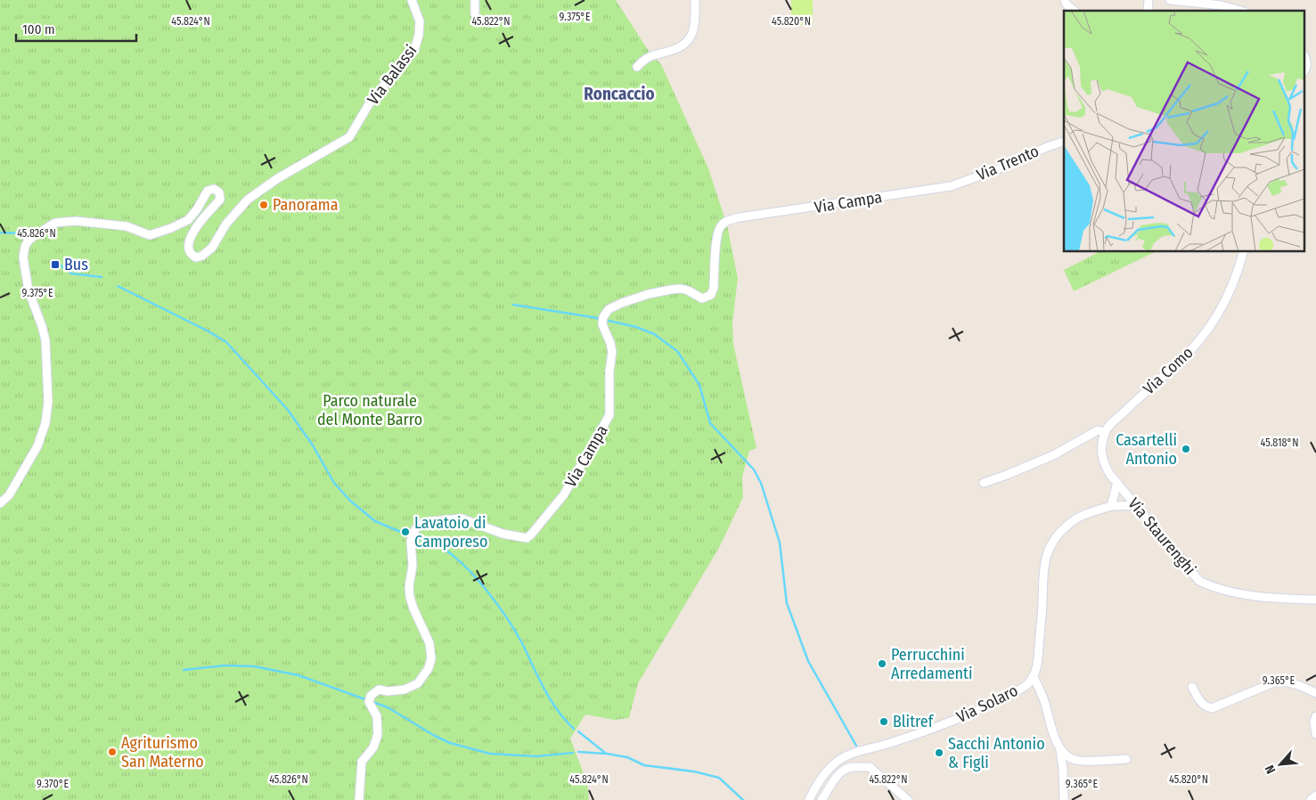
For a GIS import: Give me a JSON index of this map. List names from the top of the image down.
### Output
{
  "streets": {
    "street": [
      "Via Balassi",
      "Via Trento",
      "Via Campa",
      "Via Como",
      "Via Staurenghi",
      "Via Solaro"
    ]
  },
  "crossings": [
    ["Via Trento", "Via Campa"],
    ["Via Staurenghi", "Via Solaro"]
  ],
  "districts": ["Roncaccio"],
  "parks": ["Parco naturale del Monte Barro"],
  "places": {
    "other": [
      "Panorama",
      "Casartelli Antonio",
      "Lavatoio di Camporeso",
      "Perrucchini Arredamenti",
      "Blitref",
      "Agriturismo San Materno",
      "Sacchi Antonio & Figli"
    ],
    "transit": ["Bus"]
  },
  "scale_bar": "100 m",
  "north": "bottom left",
  "coordinates": [
    "9.375°E",
    "45.824°N",
    "45.822°N",
    "45.820°N",
    "45.826°N",
    "45.818°N",
    "9.365°E",
    "9.370°E"
  ]
}
